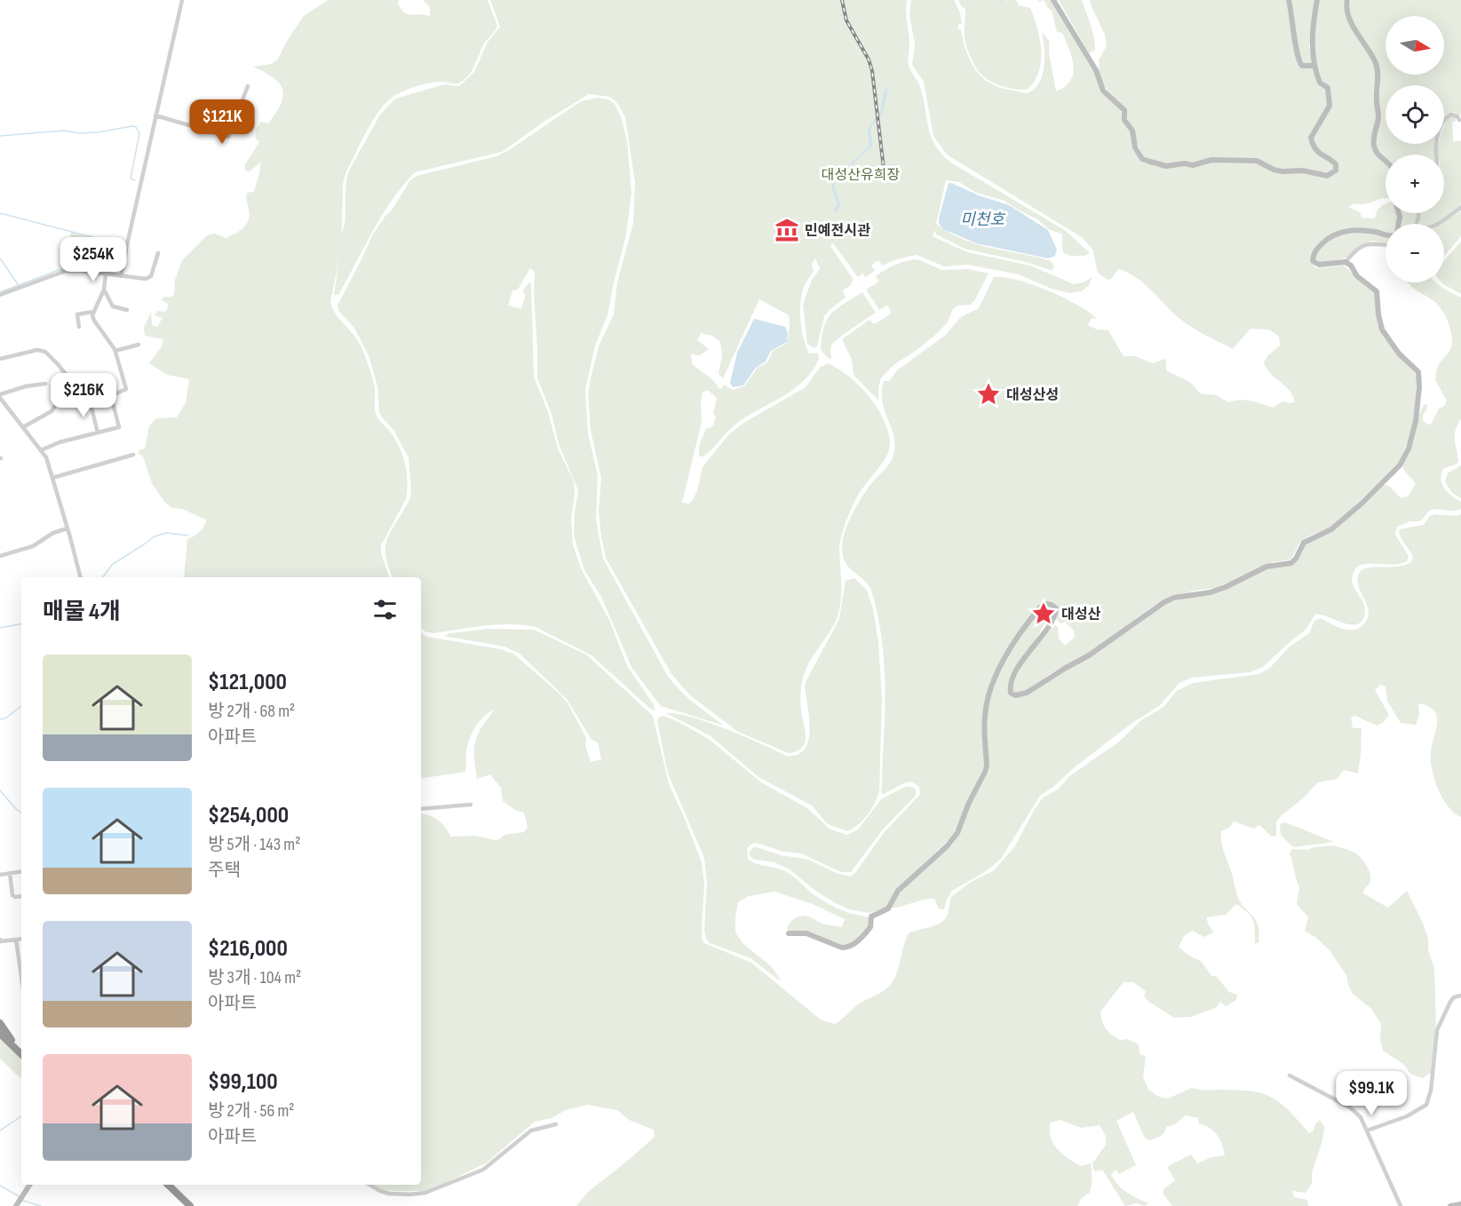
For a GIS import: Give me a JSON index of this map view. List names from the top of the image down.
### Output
{
  "water": ["미천호"],
  "parks": ["대성산유희장"],
  "places": {
    "museum": ["민예전시관"],
    "place": ["대성산성", "대성산"]
  },
  "north": "right",
  "page": {
    "map_buttons": ["+", "−"],
    "price": [
      "$121K",
      "$254K",
      "$216K",
      "$99.1K"
    ],
    "heading": "매물 4개",
    "list": [
      {
        "name": "$121,000",
        "note": "방 2개 · 68 m² · 아파트"
      },
      {
        "name": "$254,000",
        "note": "방 5개 · 143 m² · 주택"
      },
      {
        "name": "$216,000",
        "note": "방 3개 · 104 m² · 아파트"
      },
      {
        "name": "$99,100",
        "note": "방 2개 · 56 m² · 아파트"
      }
    ]
  }
}
